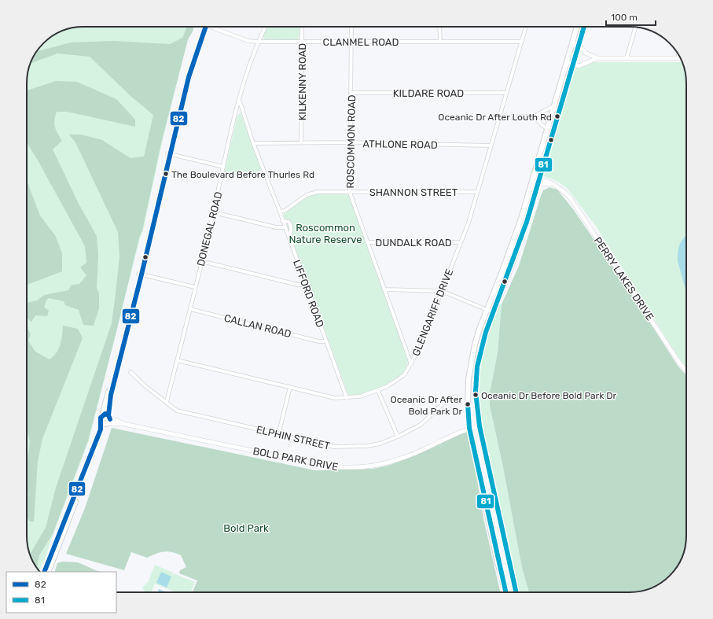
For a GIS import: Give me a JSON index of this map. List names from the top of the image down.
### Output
{
  "streets": {
    "street": [
      "CLANMEL ROAD",
      "KILKENNY ROAD",
      "KILDARE ROAD",
      "ROSCOMMON ROAD",
      "ATHLONE ROAD",
      "SHANNON STREET",
      "DONEGAL ROAD",
      "DUNDALK ROAD",
      "PERRY LAKES DRIVE",
      "LIFFORD ROAD",
      "GLENGARIFF DRIVE",
      "CALLAN ROAD",
      "ELPHIN STREET",
      "BOLD PARK DRIVE"
    ]
  },
  "crossings": [
    ["CLANMEL ROAD", "KILKENNY ROAD"],
    ["CLANMEL ROAD", "ROSCOMMON ROAD"],
    ["CLANMEL ROAD", "DONEGAL ROAD"],
    ["CLANMEL ROAD", "GLENGARIFF DRIVE"],
    ["KILKENNY ROAD", "ATHLONE ROAD"],
    ["KILDARE ROAD", "ROSCOMMON ROAD"],
    ["KILDARE ROAD", "GLENGARIFF DRIVE"],
    ["ROSCOMMON ROAD", "ATHLONE ROAD"],
    ["ROSCOMMON ROAD", "SHANNON STREET"],
    ["ROSCOMMON ROAD", "DUNDALK ROAD"],
    ["ROSCOMMON ROAD", "GLENGARIFF DRIVE"],
    ["ATHLONE ROAD", "LIFFORD ROAD"],
    ["ATHLONE ROAD", "GLENGARIFF DRIVE"],
    ["SHANNON STREET", "LIFFORD ROAD"],
    ["SHANNON STREET", "GLENGARIFF DRIVE"],
    ["DONEGAL ROAD", "LIFFORD ROAD"],
    ["DONEGAL ROAD", "GLENGARIFF DRIVE"],
    ["DONEGAL ROAD", "CALLAN ROAD"],
    ["DONEGAL ROAD", "ELPHIN STREET"],
    ["DUNDALK ROAD", "GLENGARIFF DRIVE"],
    ["LIFFORD ROAD", "GLENGARIFF DRIVE"],
    ["LIFFORD ROAD", "CALLAN ROAD"]
  ],
  "parks": ["Roscommon Nature Reserve", "Bold Park"],
  "places": [
    "Oceanic Dr After Louth Rd",
    "The Boulevard Before Thurles Rd",
    "Oceanic Dr Before Bold Park Dr",
    "Oceanic Dr After Bold Park Dr"
  ],
  "lines": ["transit line 82", "transit line 81"],
  "legend": ["82", "81"],
  "scale_bar": "100 m"
}
